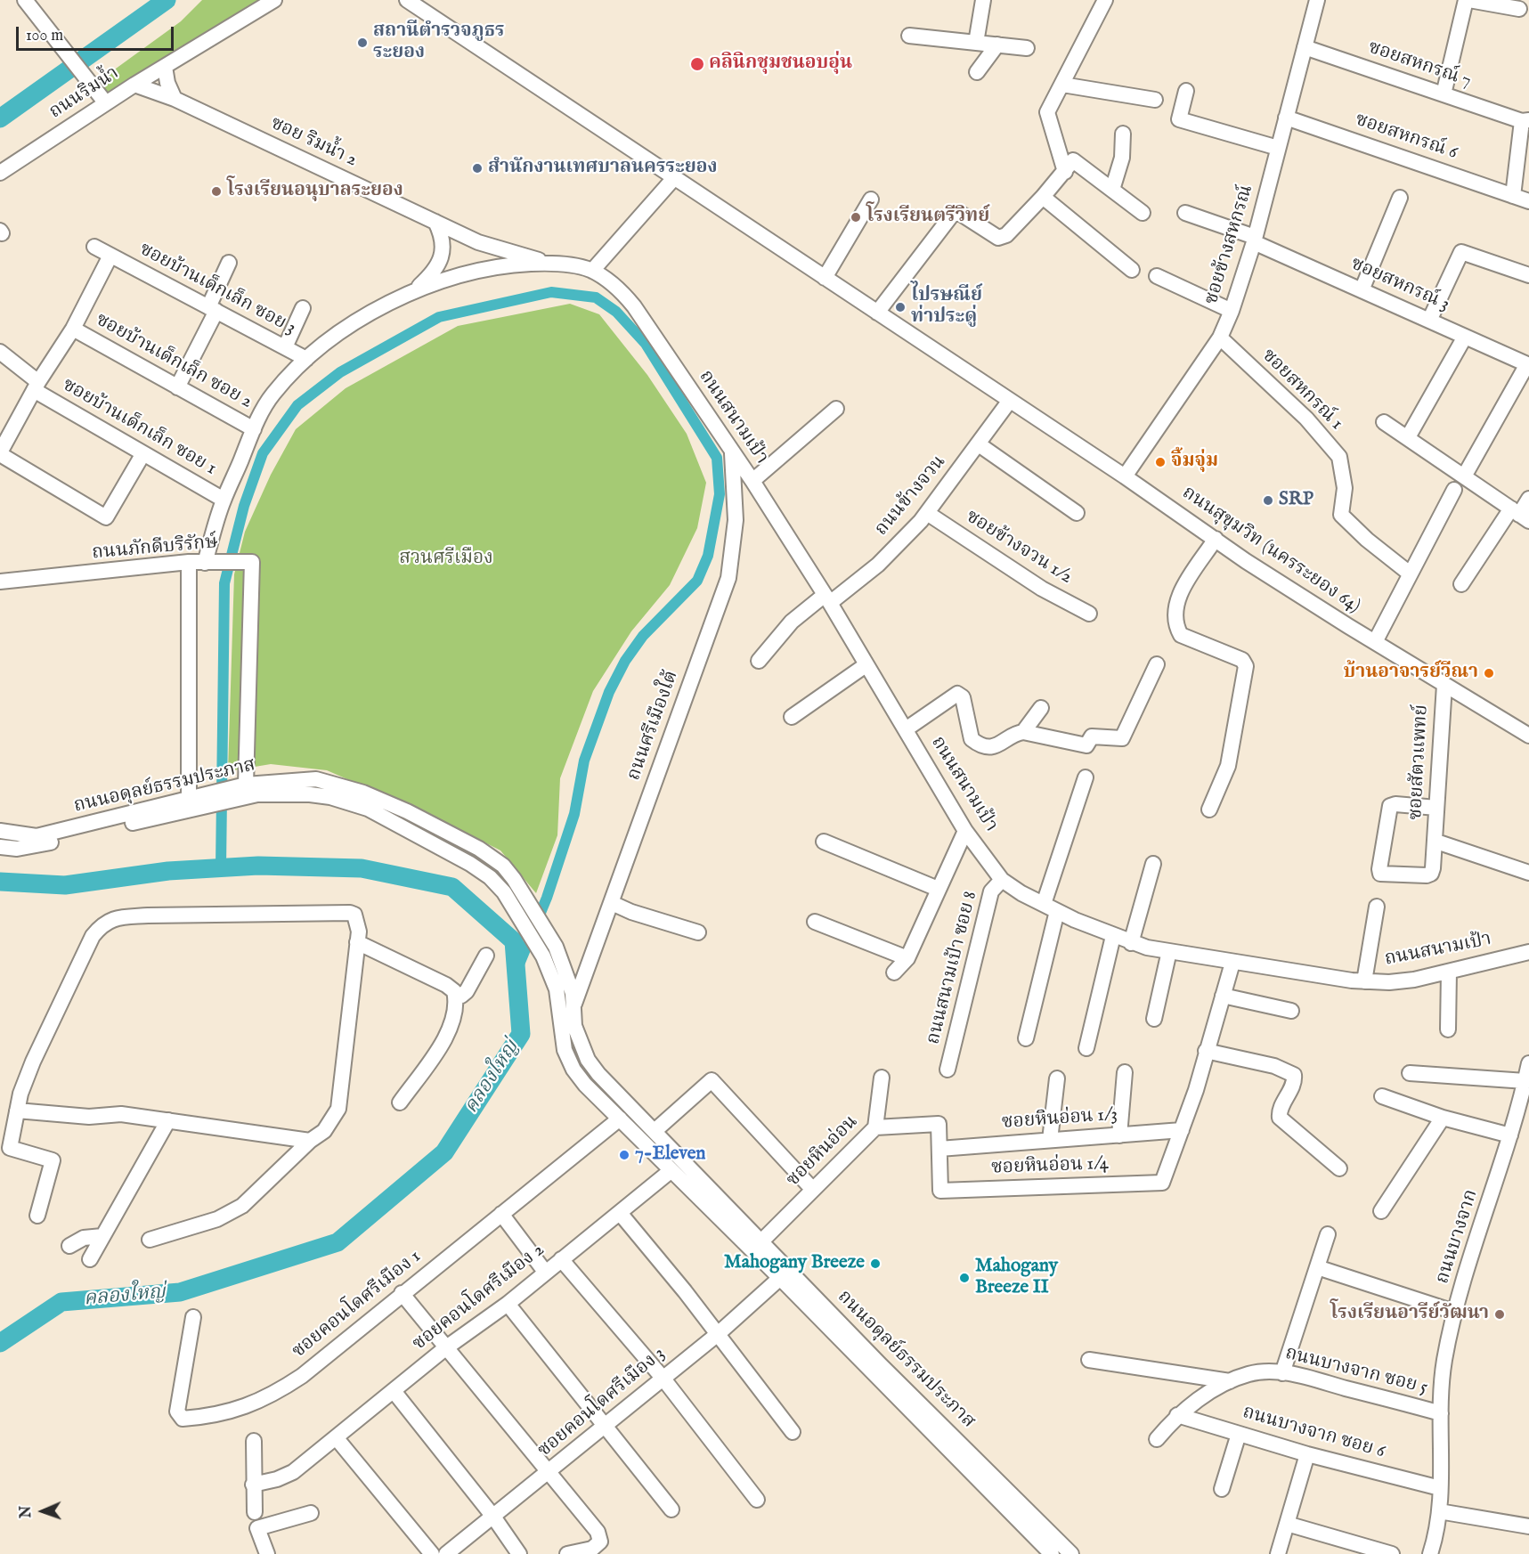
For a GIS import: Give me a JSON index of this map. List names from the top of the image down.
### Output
{
  "streets": {
    "street": [
      "ซอยสหกรณ์ 7",
      "ถนนริมน้ำ",
      "ซอยสหกรณ์ 6",
      "ซอย ริมน้ำ 2",
      "ซอยข้างสหกรณ์",
      "ซอยสหกรณ์ 3",
      "ซอยบ้านเด็กเล็ก ซอย 3",
      "ซอยบ้านเด็กเล็ก ซอย 2",
      "ซอยสหกรณ์ 1",
      "ถนนสนามเป้า",
      "ซอยบ้านเด็กเล็ก ซอย 1",
      "ถนนข้างจวน",
      "ซอยข้างจวน 1/2",
      "ถนนภักดีบริรักษ์",
      "ถนนสุขุมวิท (นครระยอง 64)",
      "ถนนศรีเมืองใต้",
      "ซอยสัตวแพทย์",
      "ถนนอดุลย์ธรรมประภาส",
      "ถนนสนามเป้า ซอย 8",
      "ซอยหินอ่อน 1/3",
      "ซอยหินอ่อน",
      "ซอยหินอ่อน 1/4",
      "ถนนบางจาก",
      "ซอยคอนโดศรีเมือง 2",
      "ซอยคอนโดศรีเมือง 1",
      "ถนนบางจาก ซอย 5",
      "ซอยคอนโดศรีเมือง 3",
      "ถนนบางจาก ซอย 6"
    ]
  },
  "crossings": [
    ["ซอยสหกรณ์ 7", "ซอยข้างสหกรณ์"],
    ["ถนนริมน้ำ", "ซอย ริมน้ำ 2"],
    ["ซอยสหกรณ์ 6", "ซอยข้างสหกรณ์"],
    ["ซอยข้างสหกรณ์", "ซอยสหกรณ์ 3"],
    ["ซอยข้างสหกรณ์", "ซอยสหกรณ์ 1"],
    ["ซอยข้างสหกรณ์", "ถนนสุขุมวิท (นครระยอง 64)"],
    ["ถนนสนามเป้า", "ถนนข้างจวน"],
    ["ถนนสนามเป้า", "ถนนศรีเมืองใต้"],
    ["ถนนสนามเป้า", "ถนนสนามเป้า ซอย 8"],
    ["ถนนข้างจวน", "ซอยข้างจวน 1/2"],
    ["ถนนข้างจวน", "ถนนสุขุมวิท (นครระยอง 64)"],
    ["ถนนภักดีบริรักษ์", "ถนนอดุลย์ธรรมประภาส"],
    ["ถนนสุขุมวิท (นครระยอง 64)", "ซอยสัตวแพทย์"],
    ["ถนนศรีเมืองใต้", "ถนนอดุลย์ธรรมประภาส"],
    ["ถนนอดุลย์ธรรมประภาส", "ซอยหินอ่อน"],
    ["ถนนอดุลย์ธรรมประภาส", "ซอยคอนโดศรีเมือง 2"],
    ["ถนนอดุลย์ธรรมประภาส", "ซอยคอนโดศรีเมือง 1"],
    ["ถนนอดุลย์ธรรมประภาส", "ซอยคอนโดศรีเมือง 3"],
    ["ซอยหินอ่อน 1/3", "ซอยหินอ่อน"],
    ["ซอยหินอ่อน 1/3", "ซอยหินอ่อน 1/4"],
    ["ซอยหินอ่อน", "ซอยหินอ่อน 1/4"],
    ["ถนนบางจาก", "ถนนบางจาก ซอย 5"],
    ["ถนนบางจาก", "ถนนบางจาก ซอย 6"],
    ["ถนนบางจาก ซอย 5", "ถนนบางจาก ซอย 6"]
  ],
  "water": ["คลองใหญ่"],
  "parks": ["สวนศรีเมือง"],
  "places": [
    "สถานีตำรวจภูธร ระยอง",
    "คลินิกชุมชนอบอุ่น",
    "สำนักงานเทศบาลนครระยอง",
    "โรงเรียนอนุบาลระยอง",
    "โรงเรียนตรีวิทย์",
    "ไปรษณีย์ ท่าประดู่",
    "จิ้มจุ่ม",
    "SRP",
    "บ้านอาจารย์วีณา",
    "7-Eleven",
    "Mahogany Breeze",
    "Mahogany Breeze II",
    "โรงเรียนอารีย์วัฒนา"
  ],
  "scale_bar": "100 m",
  "north": "left"
}
